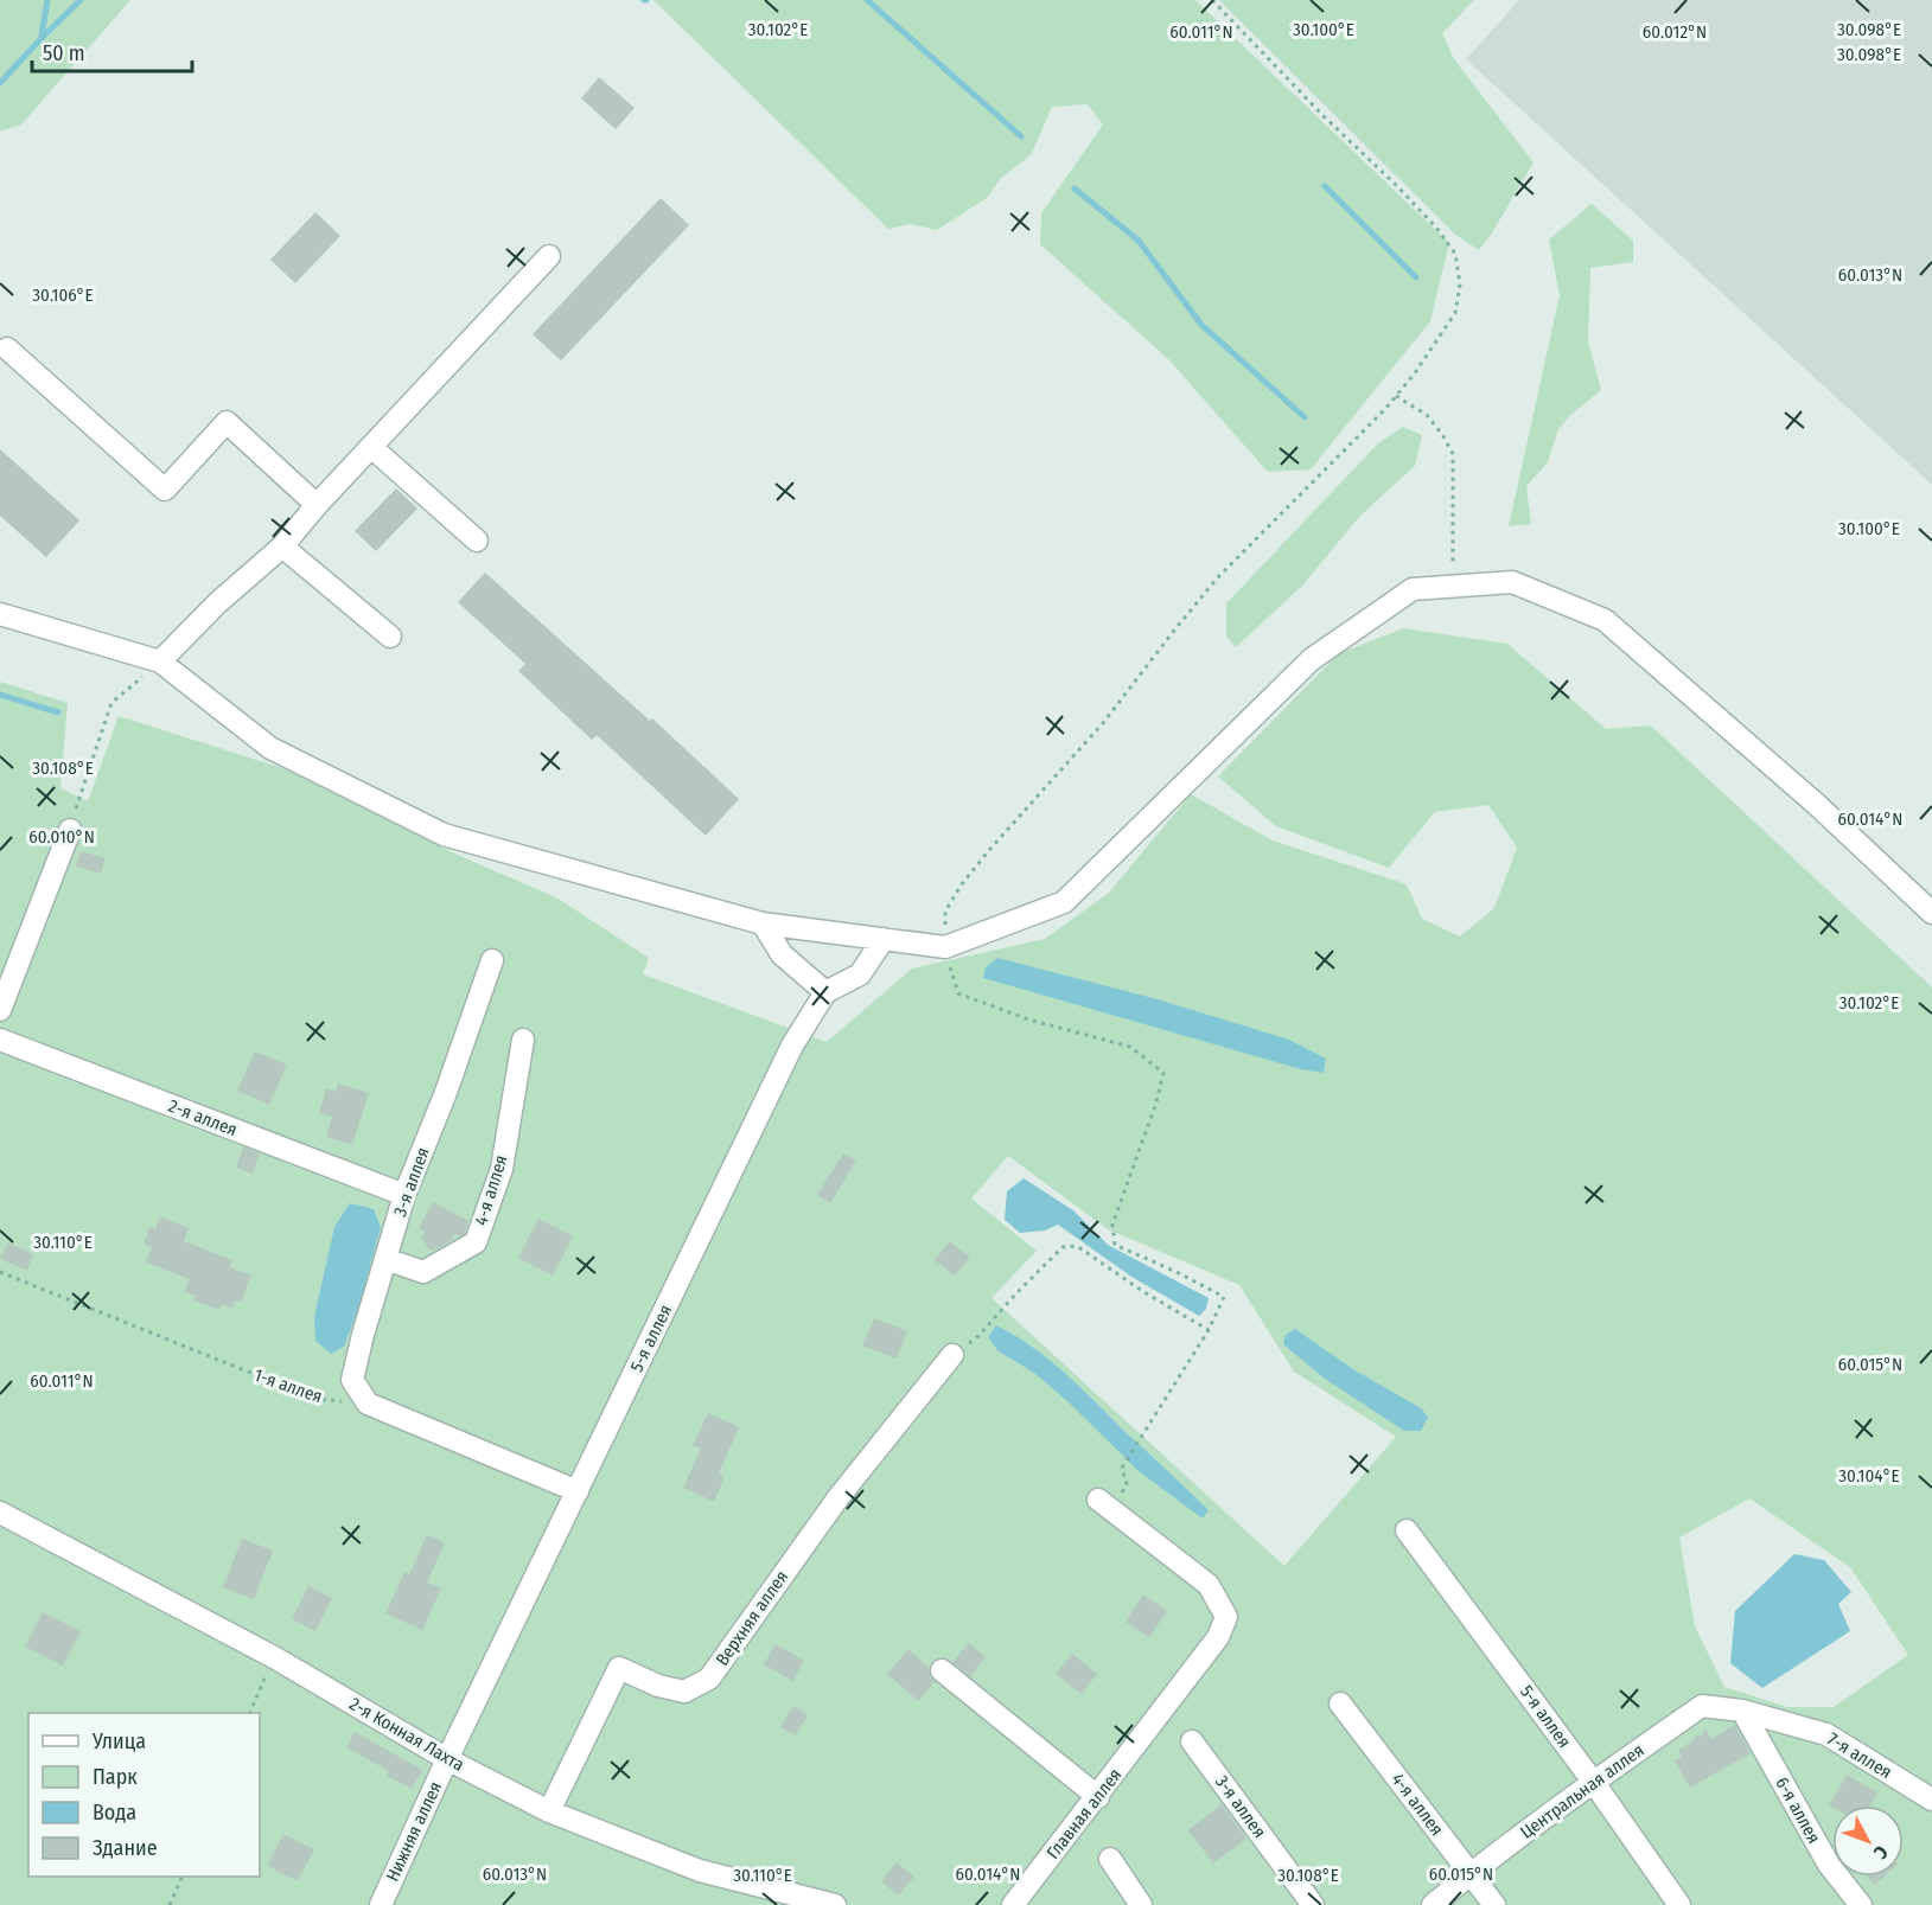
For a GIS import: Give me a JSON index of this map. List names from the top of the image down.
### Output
{
  "streets": {
    "street": [
      "2-я аллея",
      "3-я аллея",
      "4-я аллея",
      "5-я аллея",
      "Верхняя аллея",
      "2-я Конная Лахта",
      "7-я аллея",
      "Центральная аллея",
      "6-я аллея",
      "Главная аллея",
      "Нижняя аллея"
    ],
    "path": ["1-я аллея"]
  },
  "crossings": [
    ["2-я аллея", "3-я аллея"],
    ["3-я аллея", "4-я аллея"],
    ["3-я аллея", "1-я аллея"],
    ["4-я аллея", "Центральная аллея"],
    ["5-я аллея", "2-я Конная Лахта"],
    ["5-я аллея", "Центральная аллея"],
    ["5-я аллея", "Нижняя аллея"],
    ["Верхняя аллея", "2-я Конная Лахта"],
    ["2-я Конная Лахта", "Нижняя аллея"],
    ["7-я аллея", "Центральная аллея"],
    ["7-я аллея", "6-я аллея"],
    ["Центральная аллея", "6-я аллея"]
  ],
  "legend": [
    "Улица",
    "Парк",
    "Вода",
    "Здание"
  ],
  "scale_bar": "50 m",
  "north": "bottom right",
  "coordinates": [
    "30.098°E",
    "30.102°E",
    "30.100°E",
    "60.011°N",
    "60.012°N",
    "60.013°N",
    "30.106°E",
    "30.108°E",
    "60.014°N",
    "60.010°N",
    "30.110°E",
    "60.015°N",
    "30.104°E"
  ]
}
